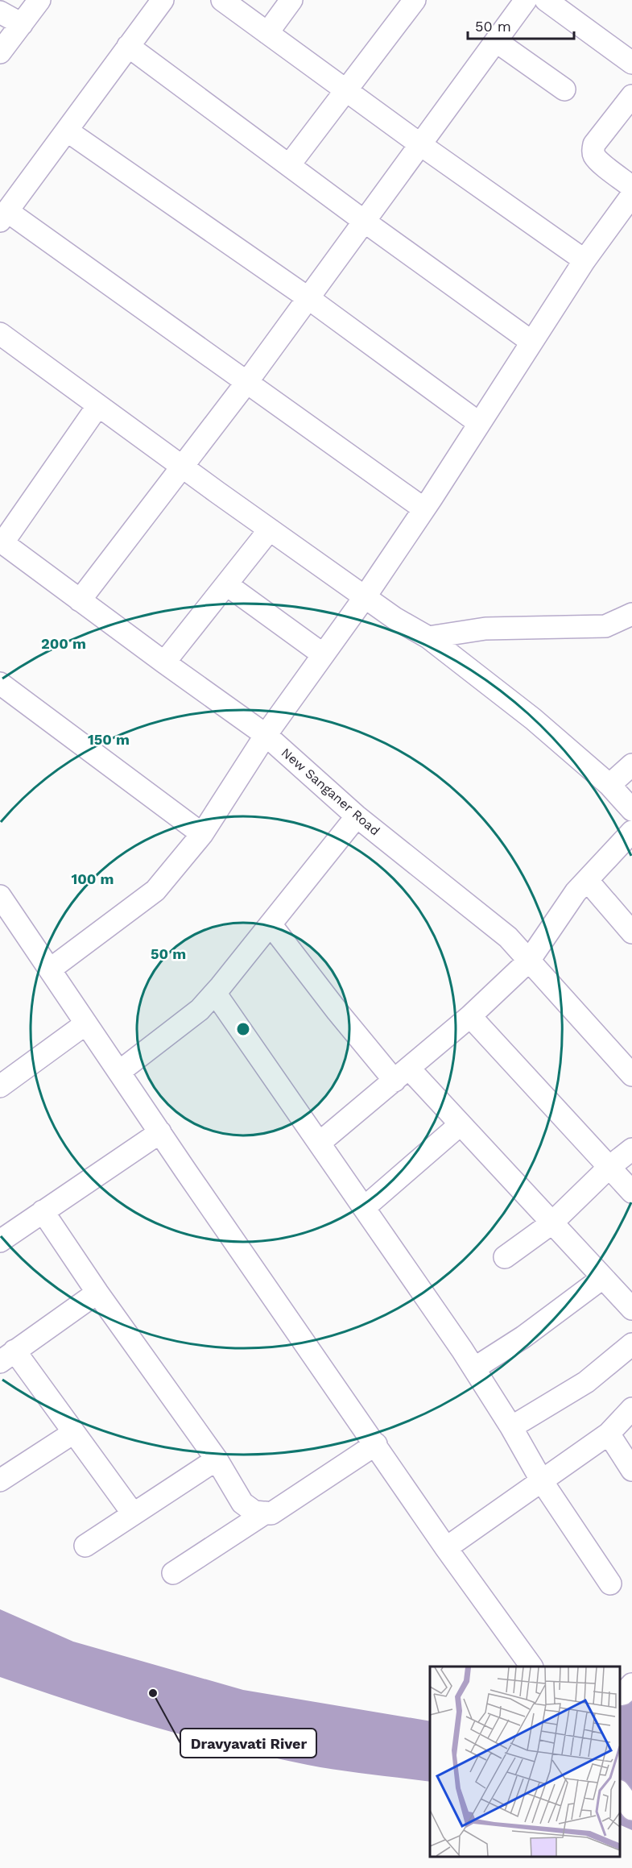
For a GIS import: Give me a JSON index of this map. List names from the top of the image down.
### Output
{
  "streets": {
    "street": ["New Sanganer Road"]
  },
  "places": ["Dravyavati River"],
  "scale_bar": "50 m",
  "rings": [
    "200 m",
    "150 m",
    "100 m",
    "50 m"
  ]
}
